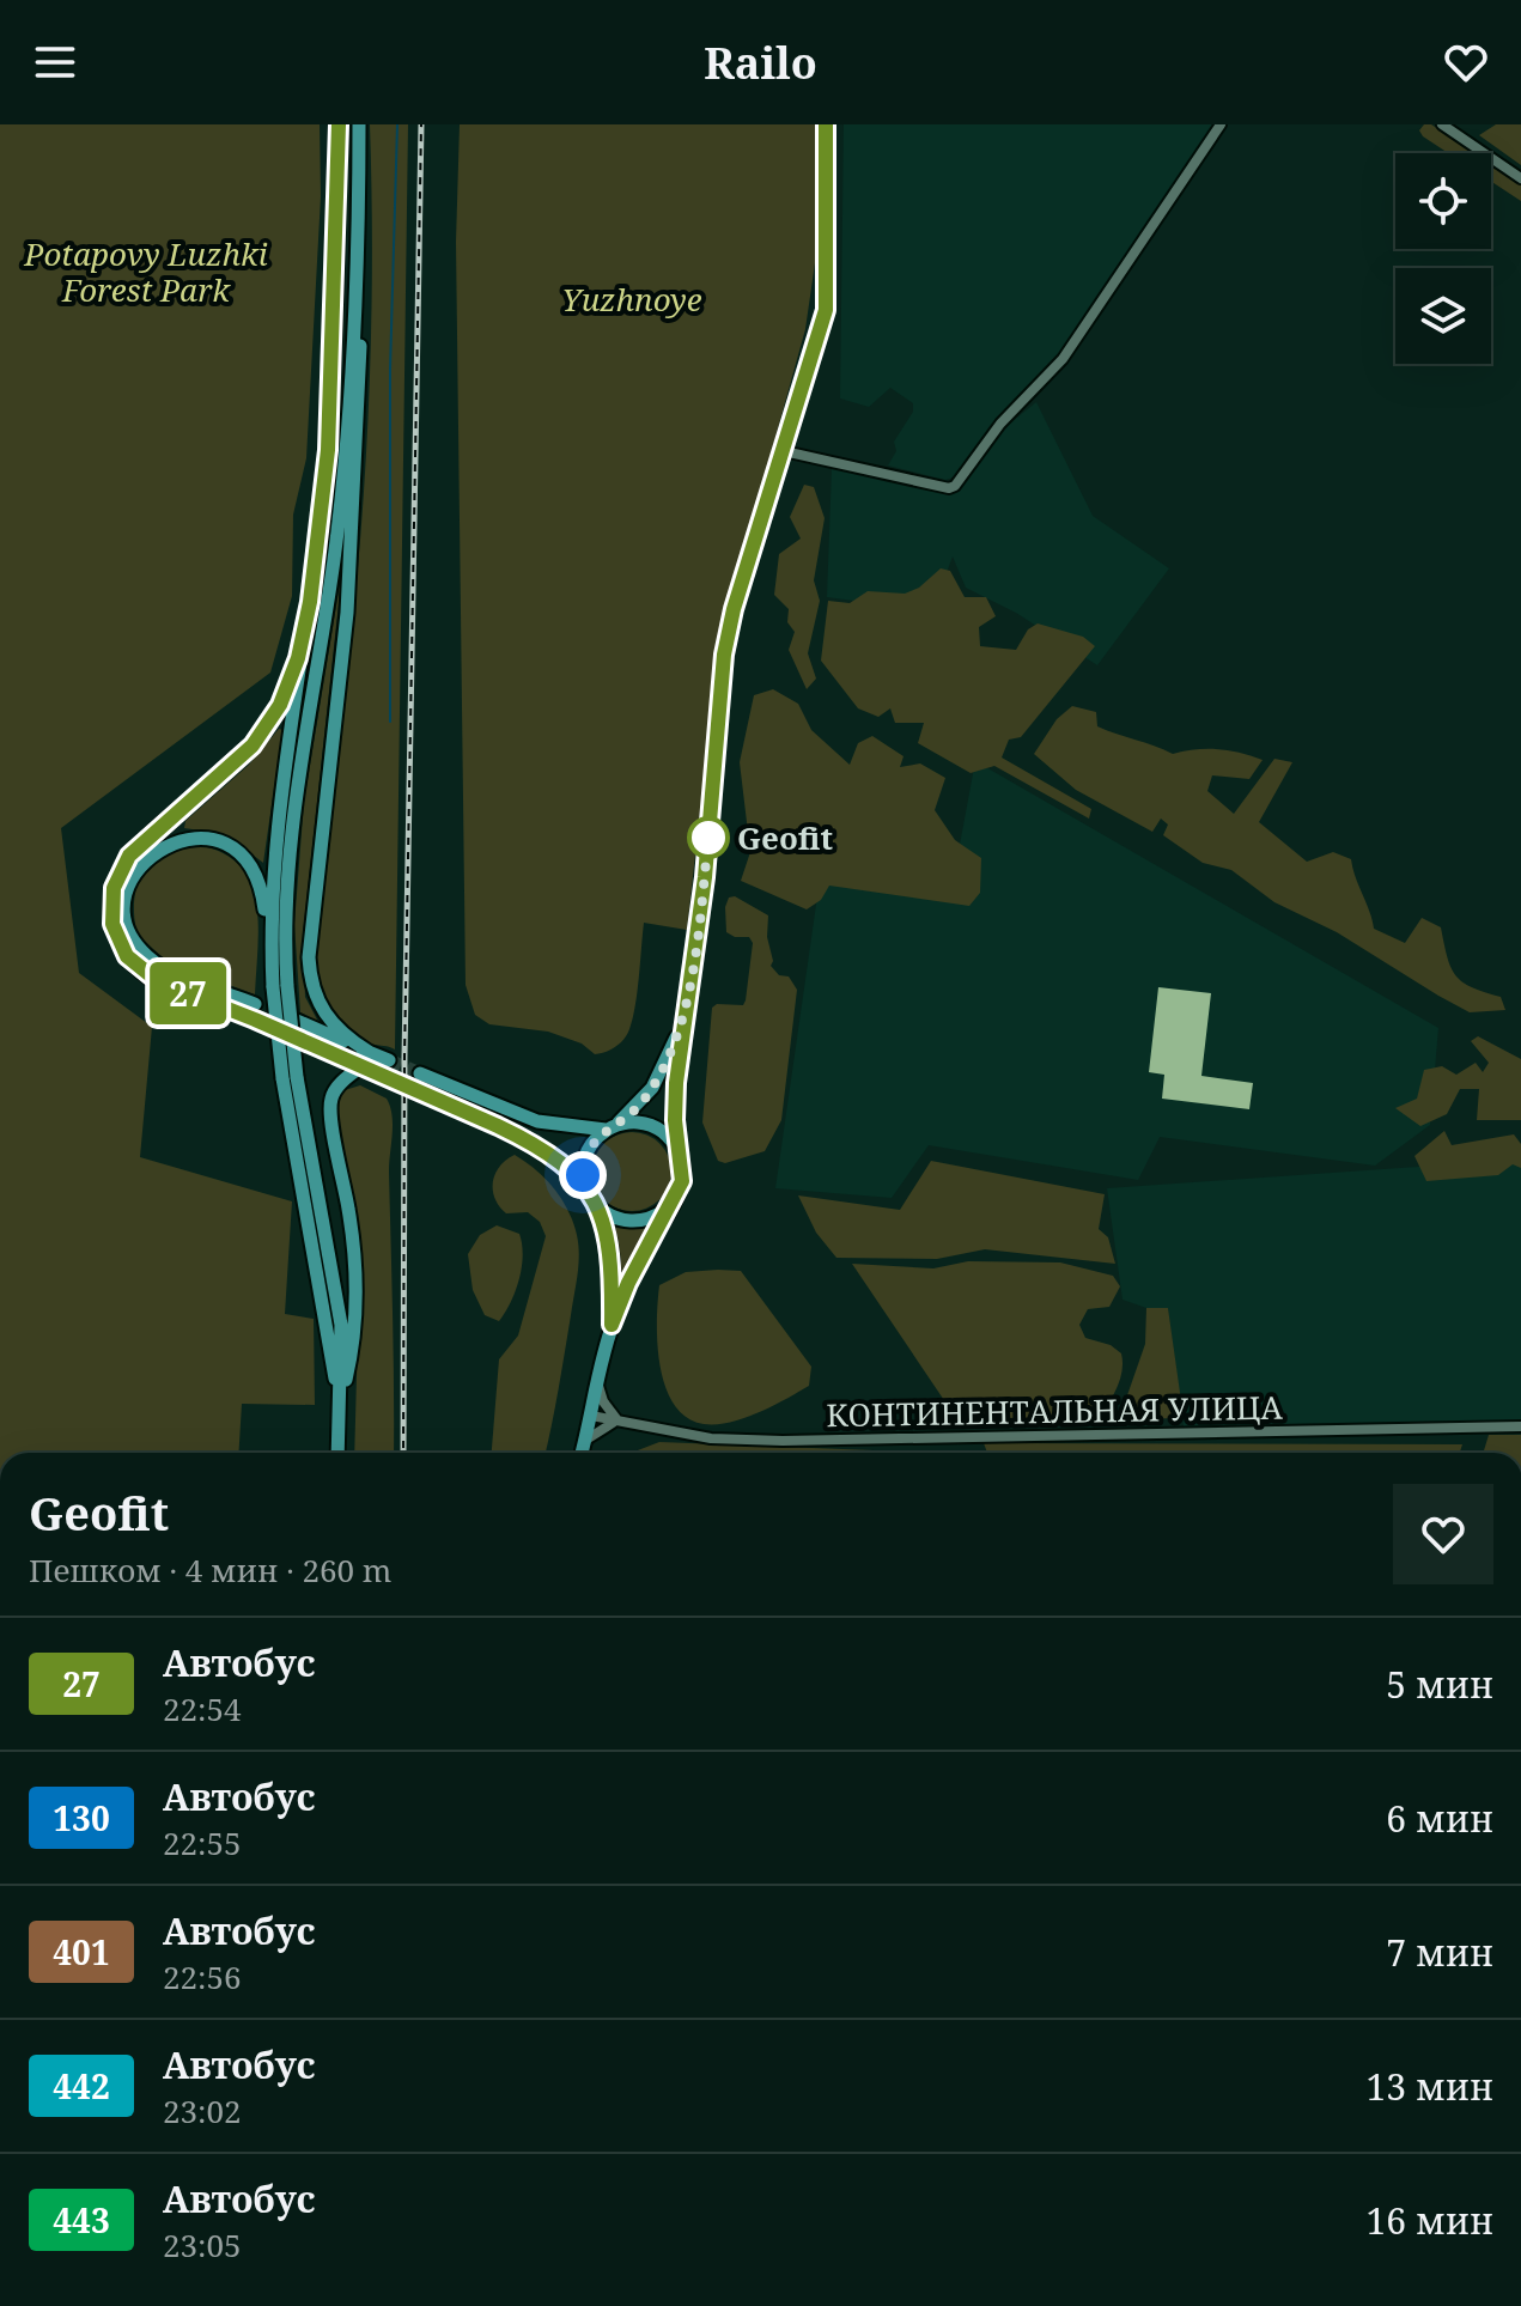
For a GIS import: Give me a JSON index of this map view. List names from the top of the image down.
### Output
{
  "streets": {
    "street": ["КОНТИНЕНТАЛЬНАЯ УЛИЦА"]
  },
  "parks": ["Potapovy Luzhki Forest Park", "Yuzhnoye"],
  "places": ["Geofit"],
  "lines": ["bus line 27"],
  "page": {
    "header": "Railo",
    "on_map": "27",
    "heading": ["Geofit", "Пешком · 4 мин · 260 m"],
    "list": [
      {
        "mark": "27",
        "name": "Автобус",
        "note": "22:54",
        "value": "5 мин"
      },
      {
        "mark": "130",
        "name": "Автобус",
        "note": "22:55",
        "value": "6 мин"
      },
      {
        "mark": "401",
        "name": "Автобус",
        "note": "22:56",
        "value": "7 мин"
      },
      {
        "mark": "442",
        "name": "Автобус",
        "note": "23:02",
        "value": "13 мин"
      },
      {
        "mark": "443",
        "name": "Автобус",
        "note": "23:05",
        "value": "16 мин"
      }
    ]
  }
}
